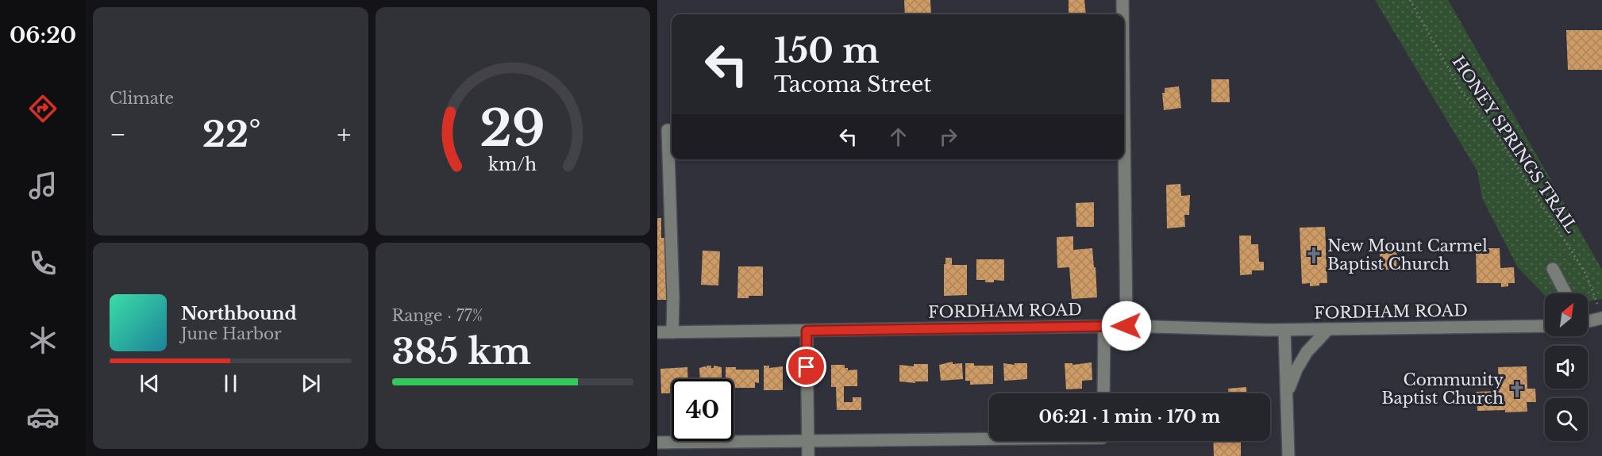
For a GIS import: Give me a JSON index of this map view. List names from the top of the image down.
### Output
{
  "streets": {
    "street": ["FORDHAM ROAD"],
    "path": ["HONEY SPRINGS TRAIL"]
  },
  "places": {
    "church": ["New Mount Carmel Baptist Church", "Community Baptist Church"]
  },
  "north": "top right",
  "page": {
    "tabs": "06:20",
    "tile": [
      "Climate",
      ["Range · 77%", "385 km"]
    ],
    "turn": ["150 m", "Tacoma Street"],
    "heat": ["−", "22°", "+"],
    "song": ["Northbound", "June Harbor"],
    "limit": "40",
    "trip": "06:21 · 1 min · 170 m",
    "gauge": ["29", "km/h"]
  }
}
